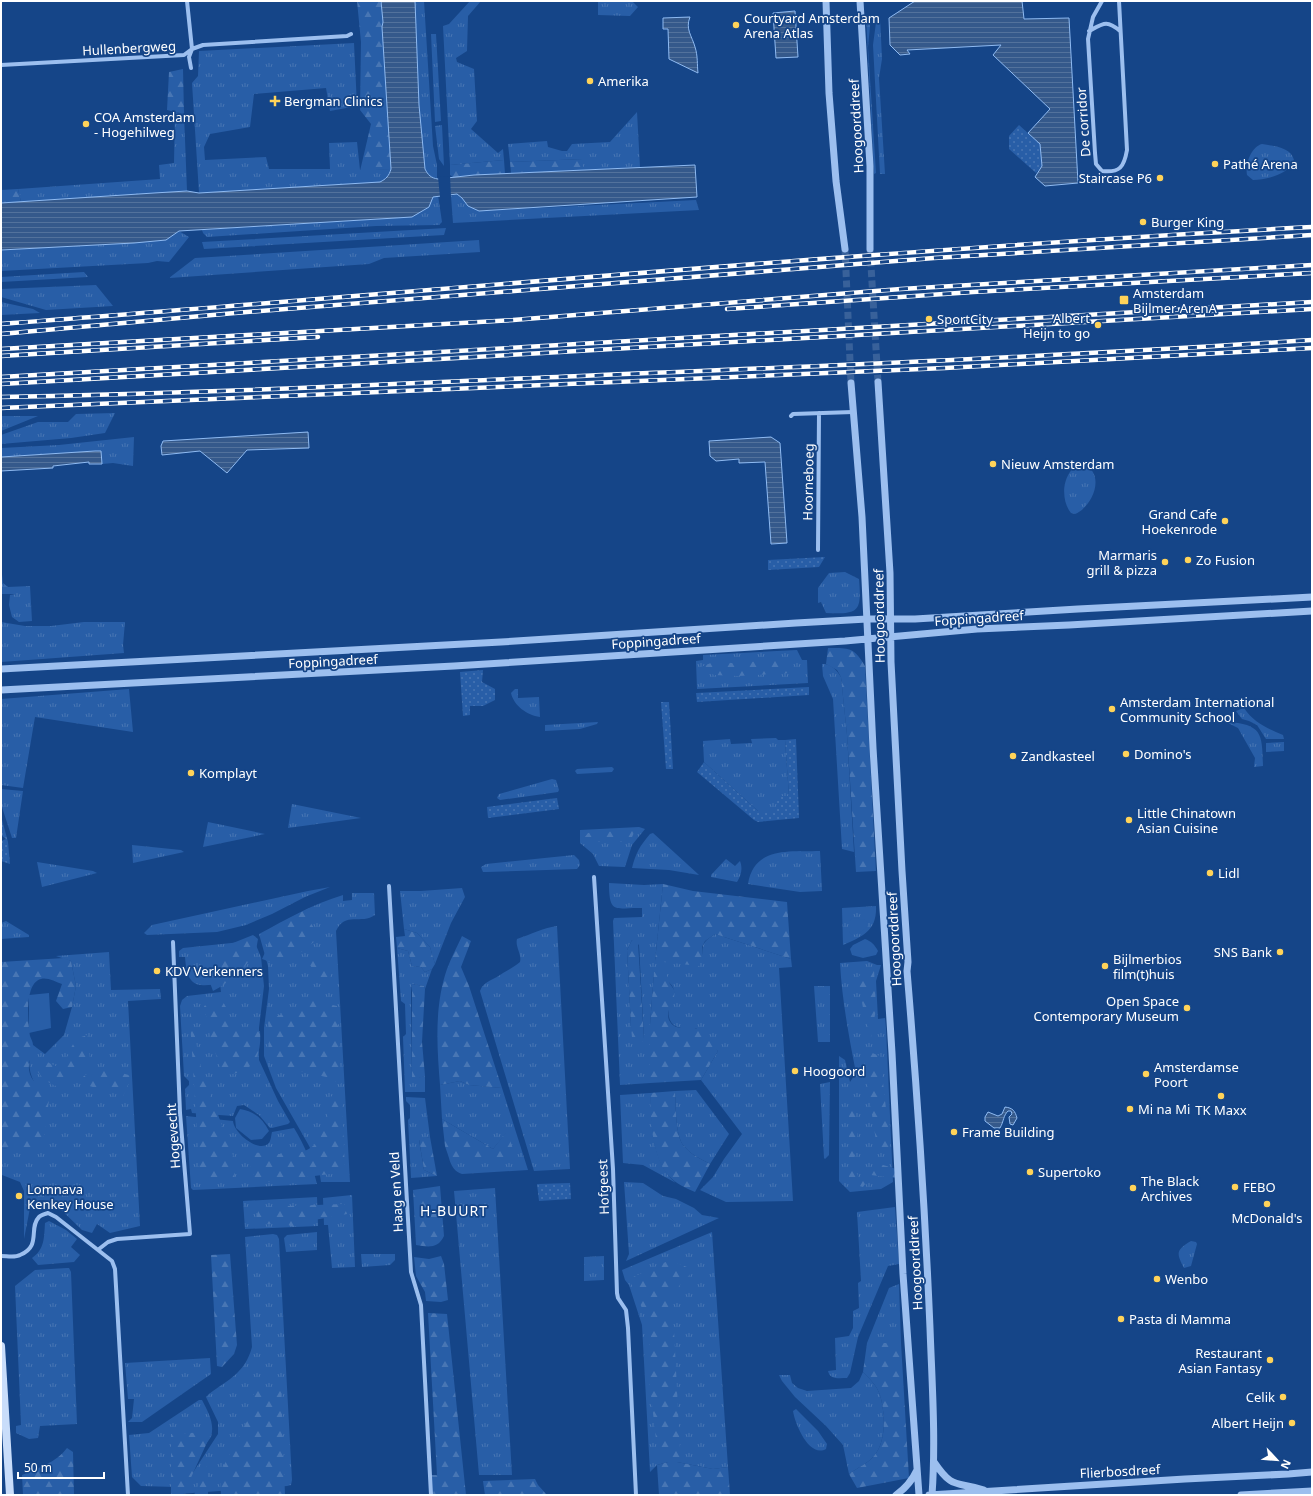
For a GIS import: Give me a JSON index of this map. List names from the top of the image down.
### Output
{
  "streets": {
    "street": [
      "Hullenbergweg",
      "De corridor",
      "Hoogoorddreef",
      "Hoorneboeg",
      "Foppingadreef",
      "Hogevecht",
      "Hofgeest",
      "Haag en Veld",
      "Flierbosdreef"
    ]
  },
  "crossings": [
    ["Hoogoorddreef", "Foppingadreef"],
    ["Hoogoorddreef", "Flierbosdreef"]
  ],
  "districts": ["H-BUURT"],
  "places": {
    "other": [
      "Courtyard Amsterdam Arena Atlas",
      "Amerika",
      "COA Amsterdam - Hogehilweg",
      "Pathé Arena",
      "Staircase P6",
      "Burger King",
      "SportCity",
      "Albert Heijn to go",
      "Nieuw Amsterdam",
      "Grand Cafe Hoekenrode",
      "Zo Fusion",
      "Marmaris grill & pizza",
      "Amsterdam International Community School",
      "Domino's",
      "Zandkasteel",
      "Komplayt",
      "Little Chinatown Asian Cuisine",
      "Lidl",
      "SNS Bank",
      "Bijlmerbios film(t)huis",
      "KDV Verkenners",
      "Open Space Contemporary Museum",
      "Hoogoord",
      "Amsterdamse Poort",
      "TK Maxx",
      "Mi na Mi",
      "Frame Building",
      "Supertoko",
      "FEBO",
      "The Black Archives",
      "Lomnava Kenkey House",
      "McDonald's",
      "Wenbo",
      "Pasta di Mamma",
      "Restaurant Asian Fantasy",
      "Celik",
      "Albert Heijn"
    ],
    "health": ["Bergman Clinics"],
    "transit": ["Amsterdam Bijlmer ArenA"]
  },
  "scale_bar": "50 m",
  "north": "bottom right"
}
